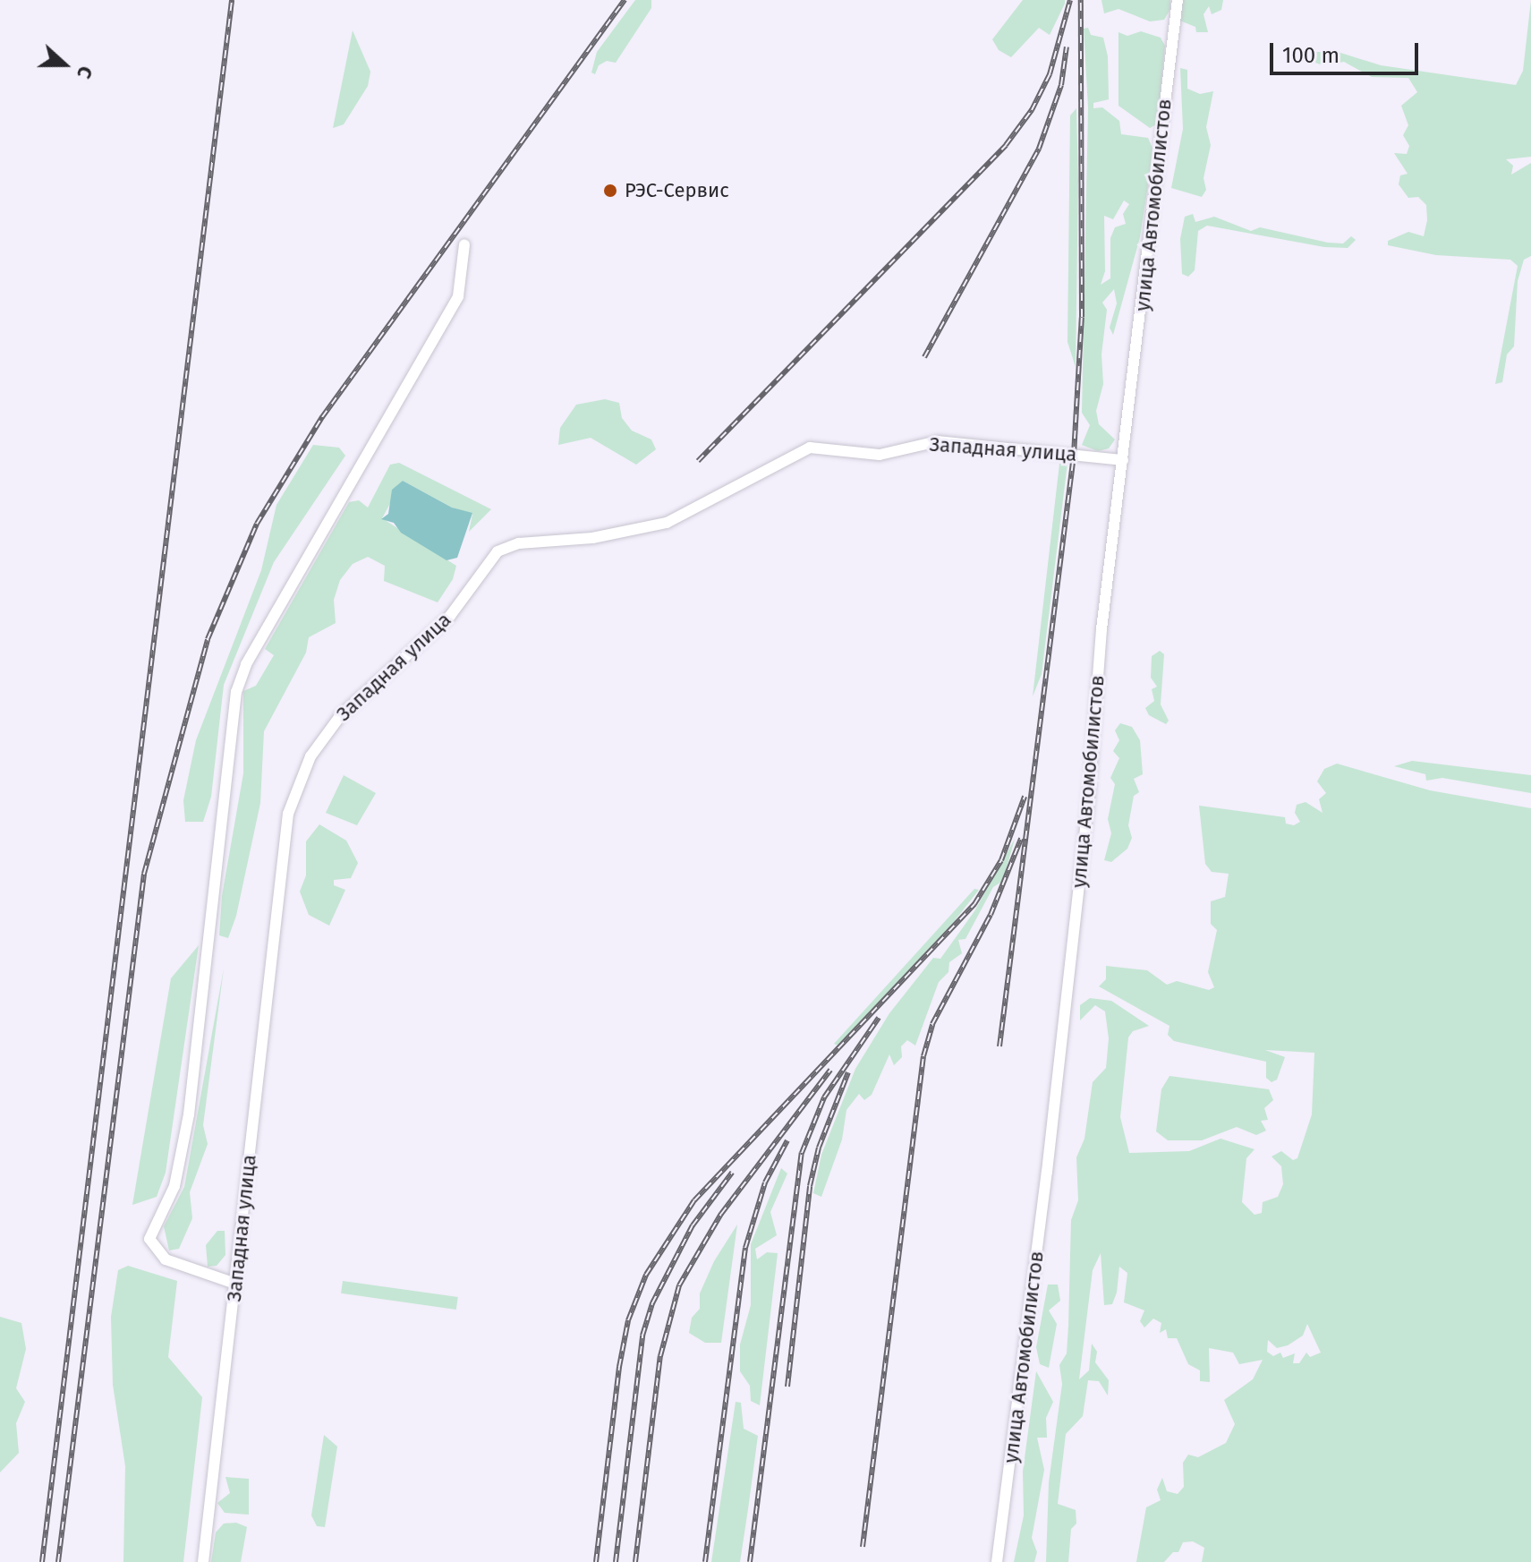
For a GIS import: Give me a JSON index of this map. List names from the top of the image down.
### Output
{
  "streets": {
    "street": ["улица Автомобилистов", "Западная улица"]
  },
  "crossings": [
    ["улица Автомобилистов", "Западная улица"]
  ],
  "places": ["РЭС-Сервис"],
  "scale_bar": "100 m",
  "north": "right"
}
